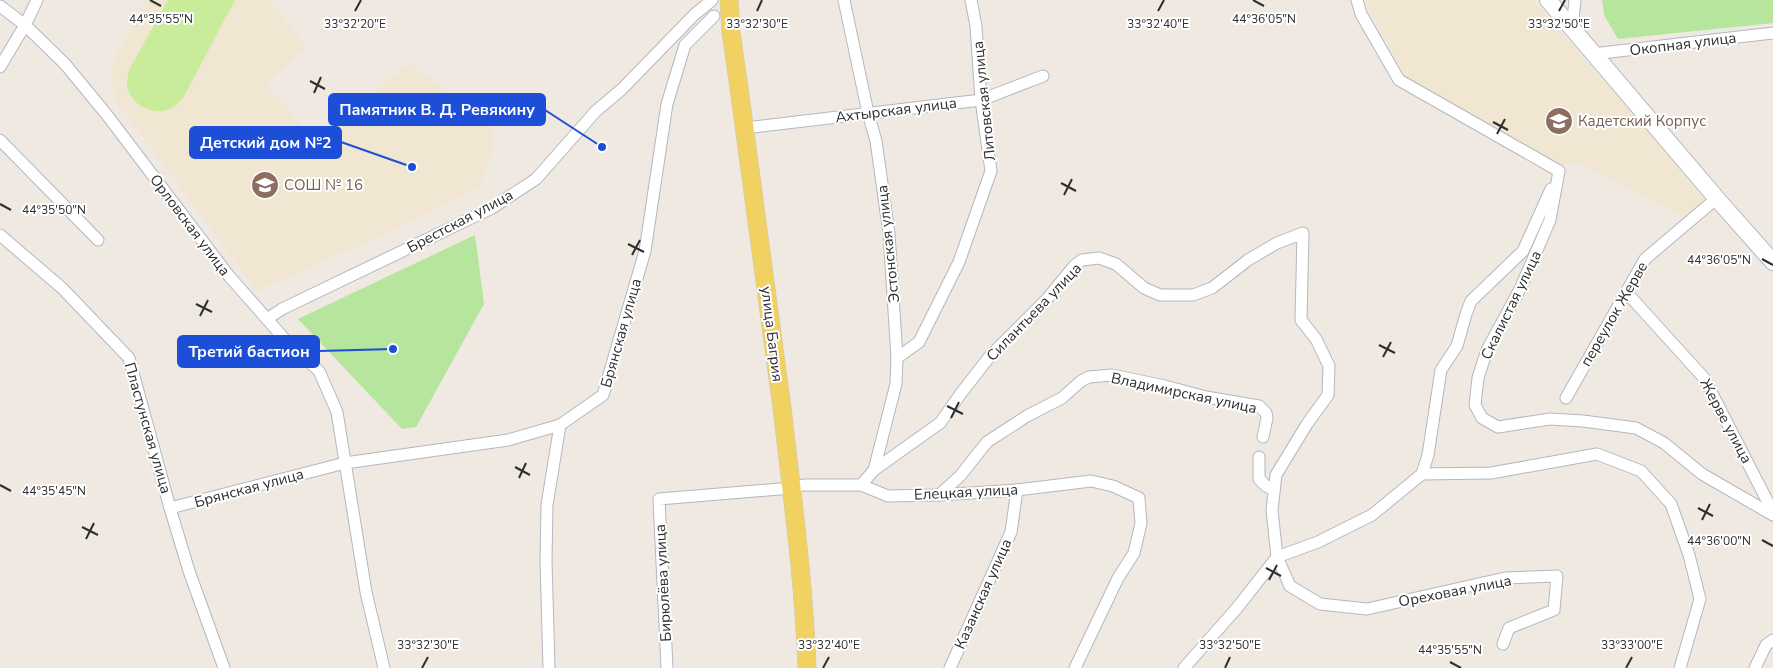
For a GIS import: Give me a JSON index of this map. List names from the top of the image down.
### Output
{
  "streets": {
    "main road": ["улица Багрия"],
    "street": [
      "Окопная улица",
      "Литовская улица",
      "Ахтырская улица",
      "Брестская улица",
      "Орловская улица",
      "Эстонская улица",
      "Скалистая улица",
      "Силантьева улица",
      "переулок Жерве",
      "Брянская улица",
      "Владимирская улица",
      "Жерве улица",
      "Пластунская улица",
      "Елецкая улица",
      "Бирюлёва улица",
      "Ореховая улица",
      "Казанская улица"
    ]
  },
  "crossings": [
    ["Литовская улица", "Ахтырская улица"],
    ["Литовская улица", "Эстонская улица"],
    ["Ахтырская улица", "Эстонская улица"],
    ["Ахтырская улица", "улица Багрия"],
    ["Брестская улица", "Орловская улица"],
    ["Орловская улица", "Брянская улица"],
    ["Эстонская улица", "Силантьева улица"],
    ["Эстонская улица", "Елецкая улица"],
    ["Скалистая улица", "Жерве улица"],
    ["Силантьева улица", "Ореховая улица"],
    ["переулок Жерве", "Жерве улица"],
    ["Брянская улица", "Пластунская улица"],
    ["улица Багрия", "Елецкая улица"],
    ["Владимирская улица", "Елецкая улица"],
    ["Елецкая улица", "Бирюлёва улица"],
    ["Елецкая улица", "Казанская улица"]
  ],
  "places": {
    "school or university": ["Кадетский Корпус", "СОШ № 16"],
    "other": ["Памятник В. Д. Ревякину", "Детский дом №2", "Третий бастион"]
  },
  "coordinates": [
    "44°35'55\"N",
    "44°36'05\"N",
    "33°32'20\"E",
    "33°32'30\"E",
    "33°32'40\"E",
    "33°32'50\"E",
    "44°35'50\"N",
    "44°35'45\"N",
    "44°36'00\"N",
    "33°33'00\"E"
  ]
}
